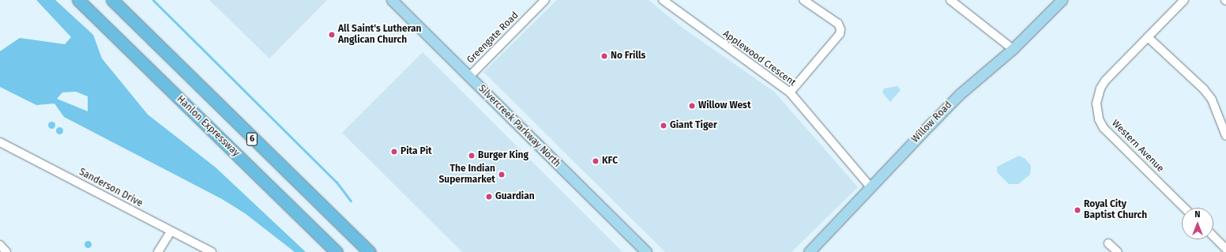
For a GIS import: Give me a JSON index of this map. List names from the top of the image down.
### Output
{
  "streets": {
    "highway": ["Hanlon Expressway", "6"],
    "main road": ["Willow Road", "Silvercreek Parkway North"],
    "street": [
      "Greengate Road",
      "Applewood Crescent",
      "Western Avenue",
      "Sanderson Drive"
    ]
  },
  "crossings": [
    ["Greengate Road", "Silvercreek Parkway North"],
    ["Applewood Crescent", "Willow Road"]
  ],
  "places": [
    "All Saint's Lutheran Anglican Church",
    "No Frills",
    "Willow West",
    "Giant Tiger",
    "Pita Pit",
    "Burger King",
    "KFC",
    "The Indian Supermarket",
    "Guardian",
    "Royal City Baptist Church"
  ],
  "north": "top"
}
